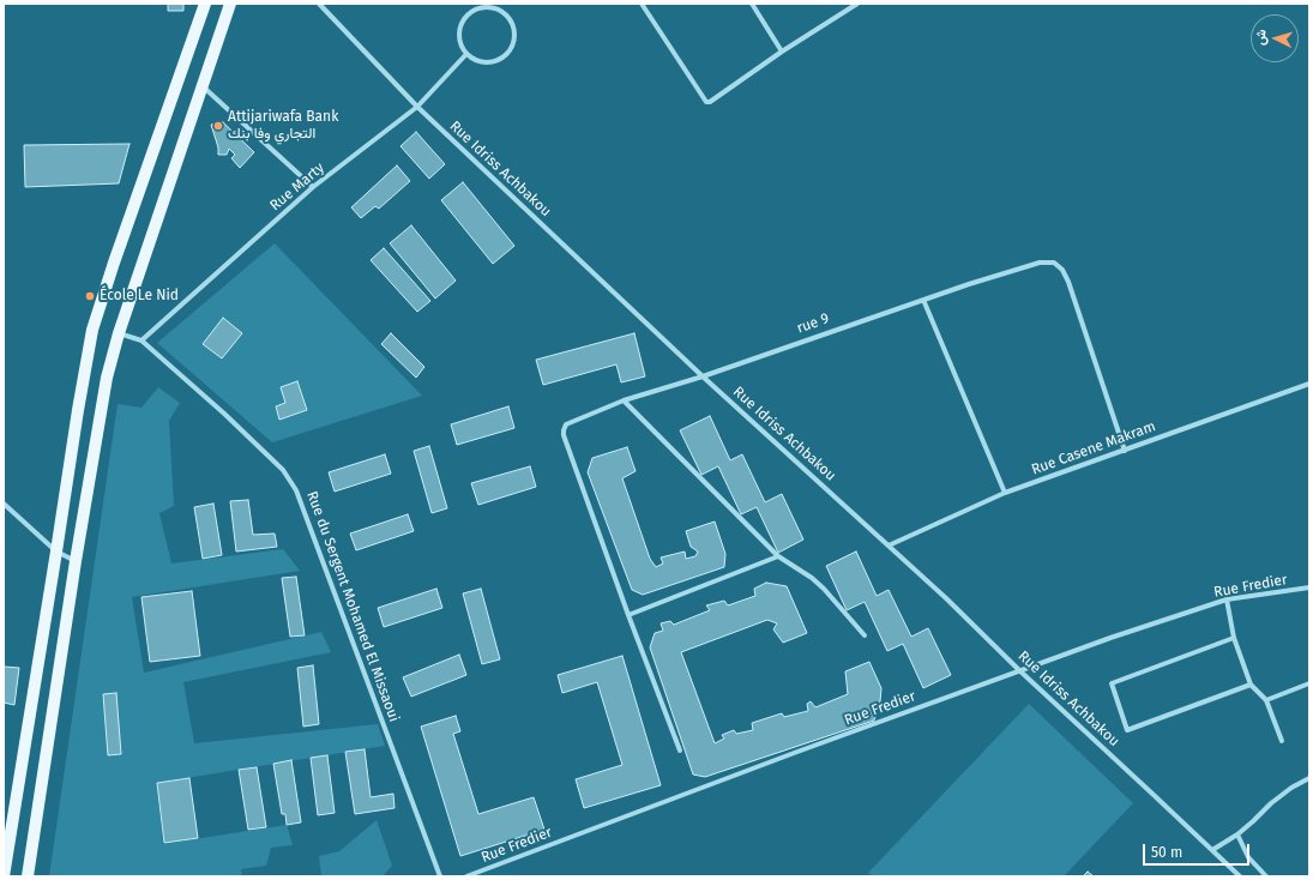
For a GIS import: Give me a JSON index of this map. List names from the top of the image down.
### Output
{
  "streets": {
    "street": [
      "Rue Idriss Achbakou",
      "Rue Marty",
      "rue 9",
      "Rue Casene Makram",
      "Rue Fredier",
      "Rue du Sergent Mohamed El Missaoui"
    ]
  },
  "crossings": [
    ["Rue Idriss Achbakou", "Rue Marty"],
    ["Rue Idriss Achbakou", "rue 9"],
    ["Rue Idriss Achbakou", "Rue Casene Makram"],
    ["Rue Idriss Achbakou", "Rue Fredier"],
    ["Rue Marty", "Rue du Sergent Mohamed El Missaoui"],
    ["rue 9", "Rue Casene Makram"]
  ],
  "places": ["Attijariwafa Bank التجاري وفا بنك", "École Le Nid"],
  "scale_bar": "50 m",
  "north": "left"
}
